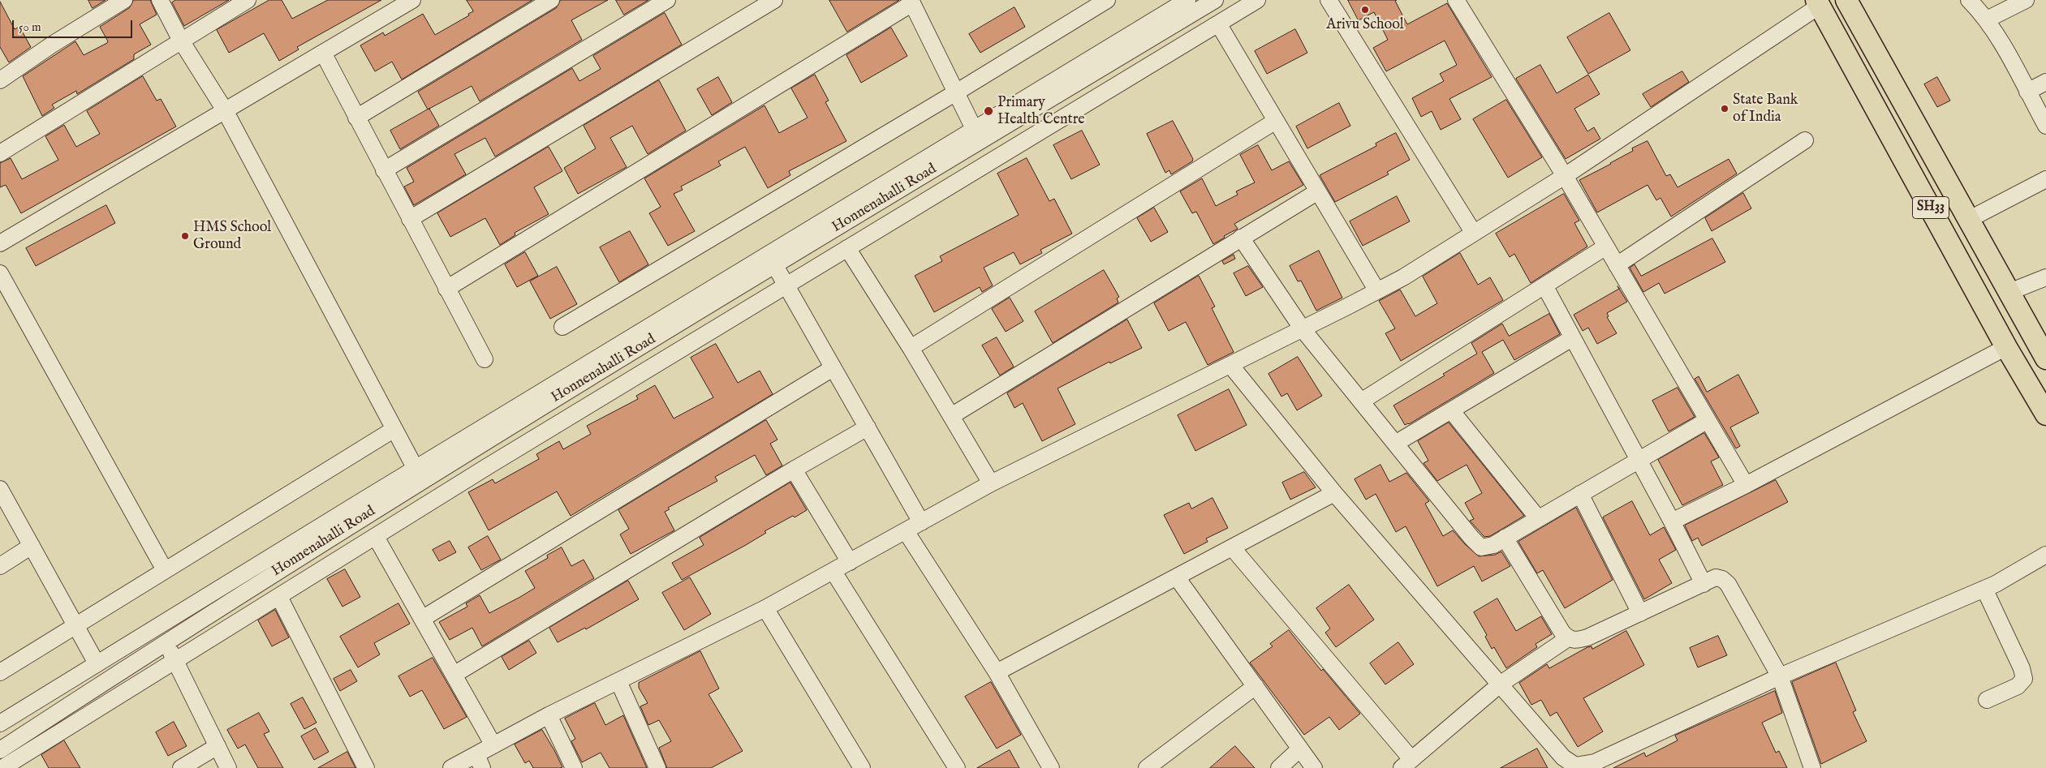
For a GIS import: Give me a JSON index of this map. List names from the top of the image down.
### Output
{
  "streets": {
    "main road": ["SH33"],
    "street": ["Honnenahalli Road"]
  },
  "places": [
    "Arivu School",
    "State Bank of India",
    "Primary Health Centre",
    "HMS School Ground"
  ],
  "scale_bar": "50 m"
}
